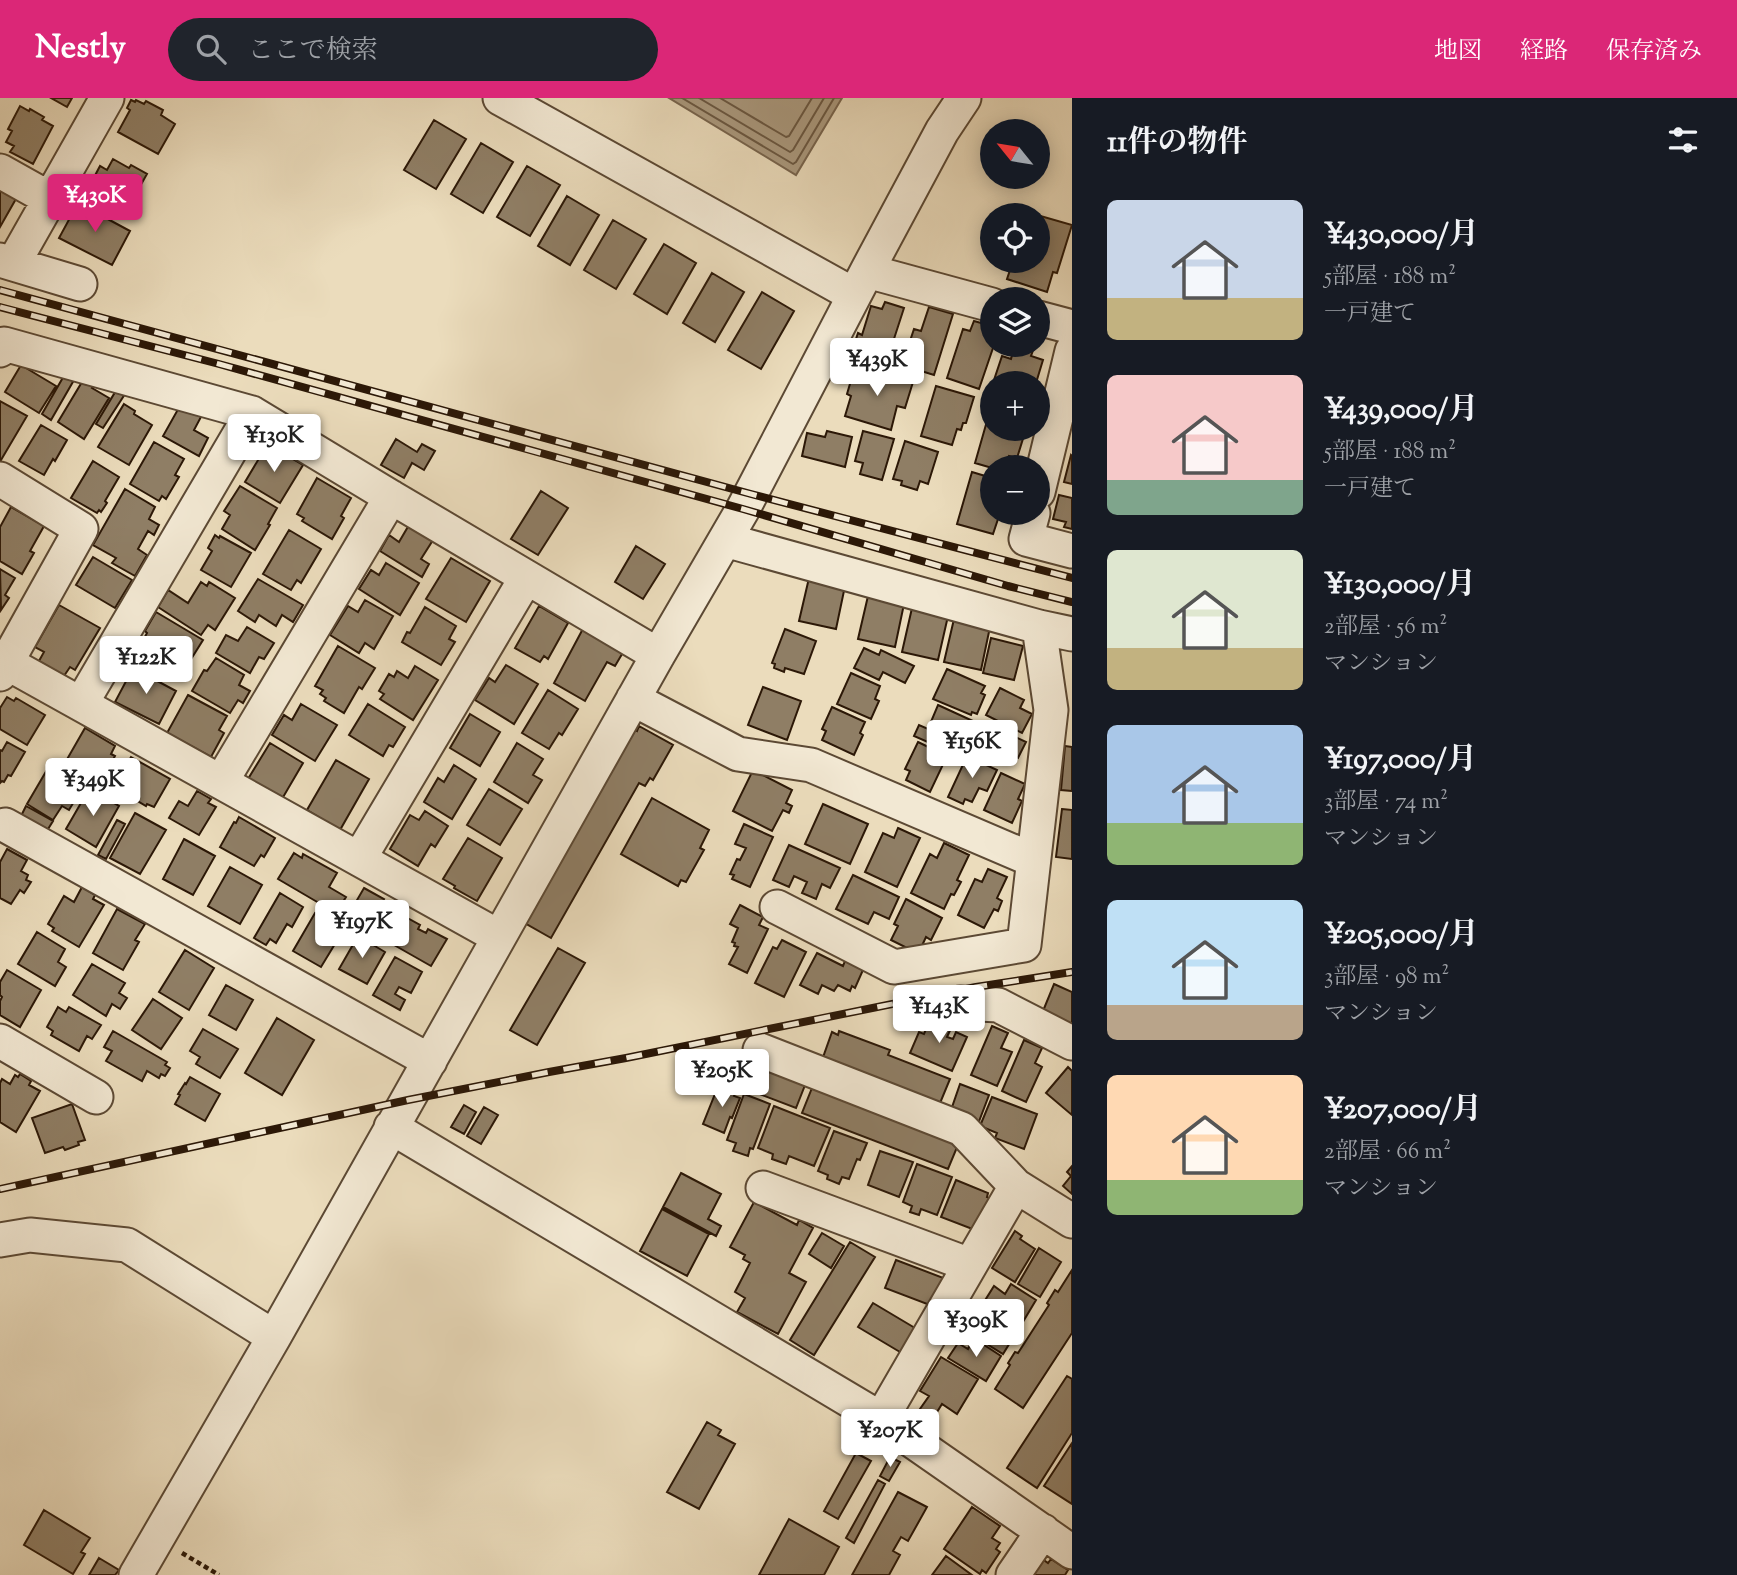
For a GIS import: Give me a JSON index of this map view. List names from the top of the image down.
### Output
{
  "north": "top left",
  "page": {
    "header": "Nestly",
    "search": "ここで検索",
    "nav": ["地図", "経路", "保存済み"],
    "heading": "11件の物件",
    "map_buttons": ["+", "−"],
    "price": [
      "¥430K",
      "¥439K",
      "¥130K",
      "¥122K",
      "¥156K",
      "¥349K",
      "¥197K",
      "¥143K",
      "¥205K",
      "¥309K",
      "¥207K"
    ],
    "list": [
      {
        "name": "¥430,000/月",
        "note": "5部屋 · 188 m² · 一戸建て"
      },
      {
        "name": "¥439,000/月",
        "note": "5部屋 · 188 m² · 一戸建て"
      },
      {
        "name": "¥130,000/月",
        "note": "2部屋 · 56 m² · マンション"
      },
      {
        "name": "¥197,000/月",
        "note": "3部屋 · 74 m² · マンション"
      },
      {
        "name": "¥205,000/月",
        "note": "3部屋 · 98 m² · マンション"
      },
      {
        "name": "¥207,000/月",
        "note": "2部屋 · 66 m² · マンション"
      }
    ]
  }
}
